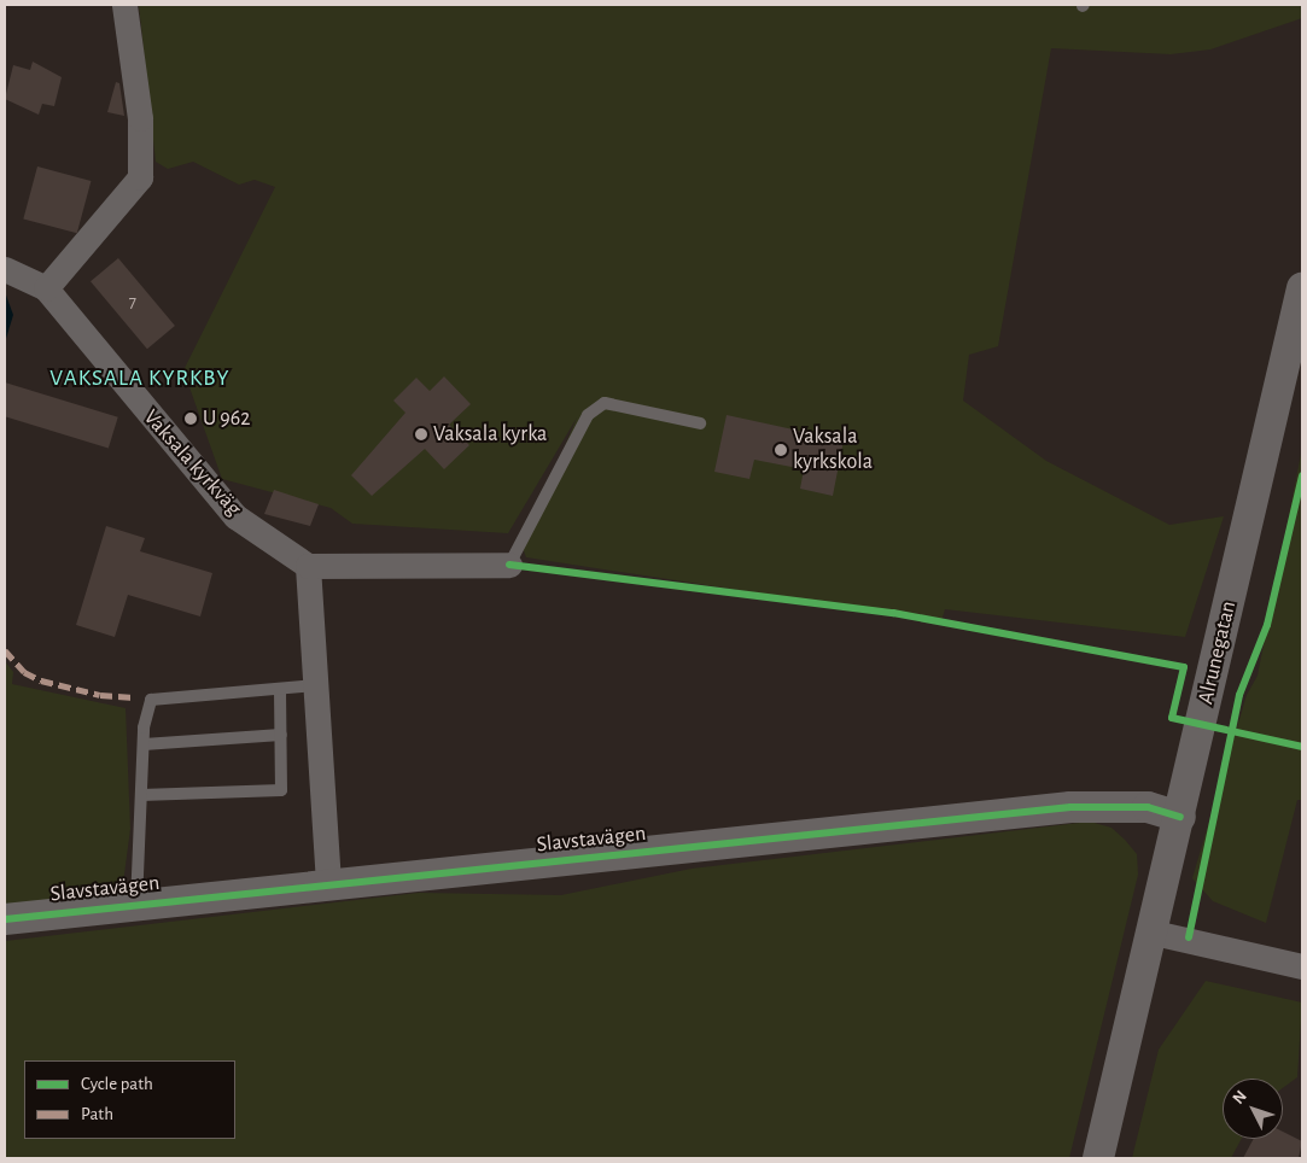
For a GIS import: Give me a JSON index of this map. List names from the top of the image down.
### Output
{
  "streets": {
    "street": ["Vaksala kyrkväg", "Alrunegatan", "Slavstavägen"]
  },
  "crossings": [
    ["Alrunegatan", "Slavstavägen"]
  ],
  "districts": ["VAKSALA KYRKBY"],
  "places": ["U 962", "Vaksala kyrka", "Vaksala kyrkskola"],
  "house_numbers": ["7"],
  "legend": ["Cycle path", "Path"],
  "north": "top left"
}
